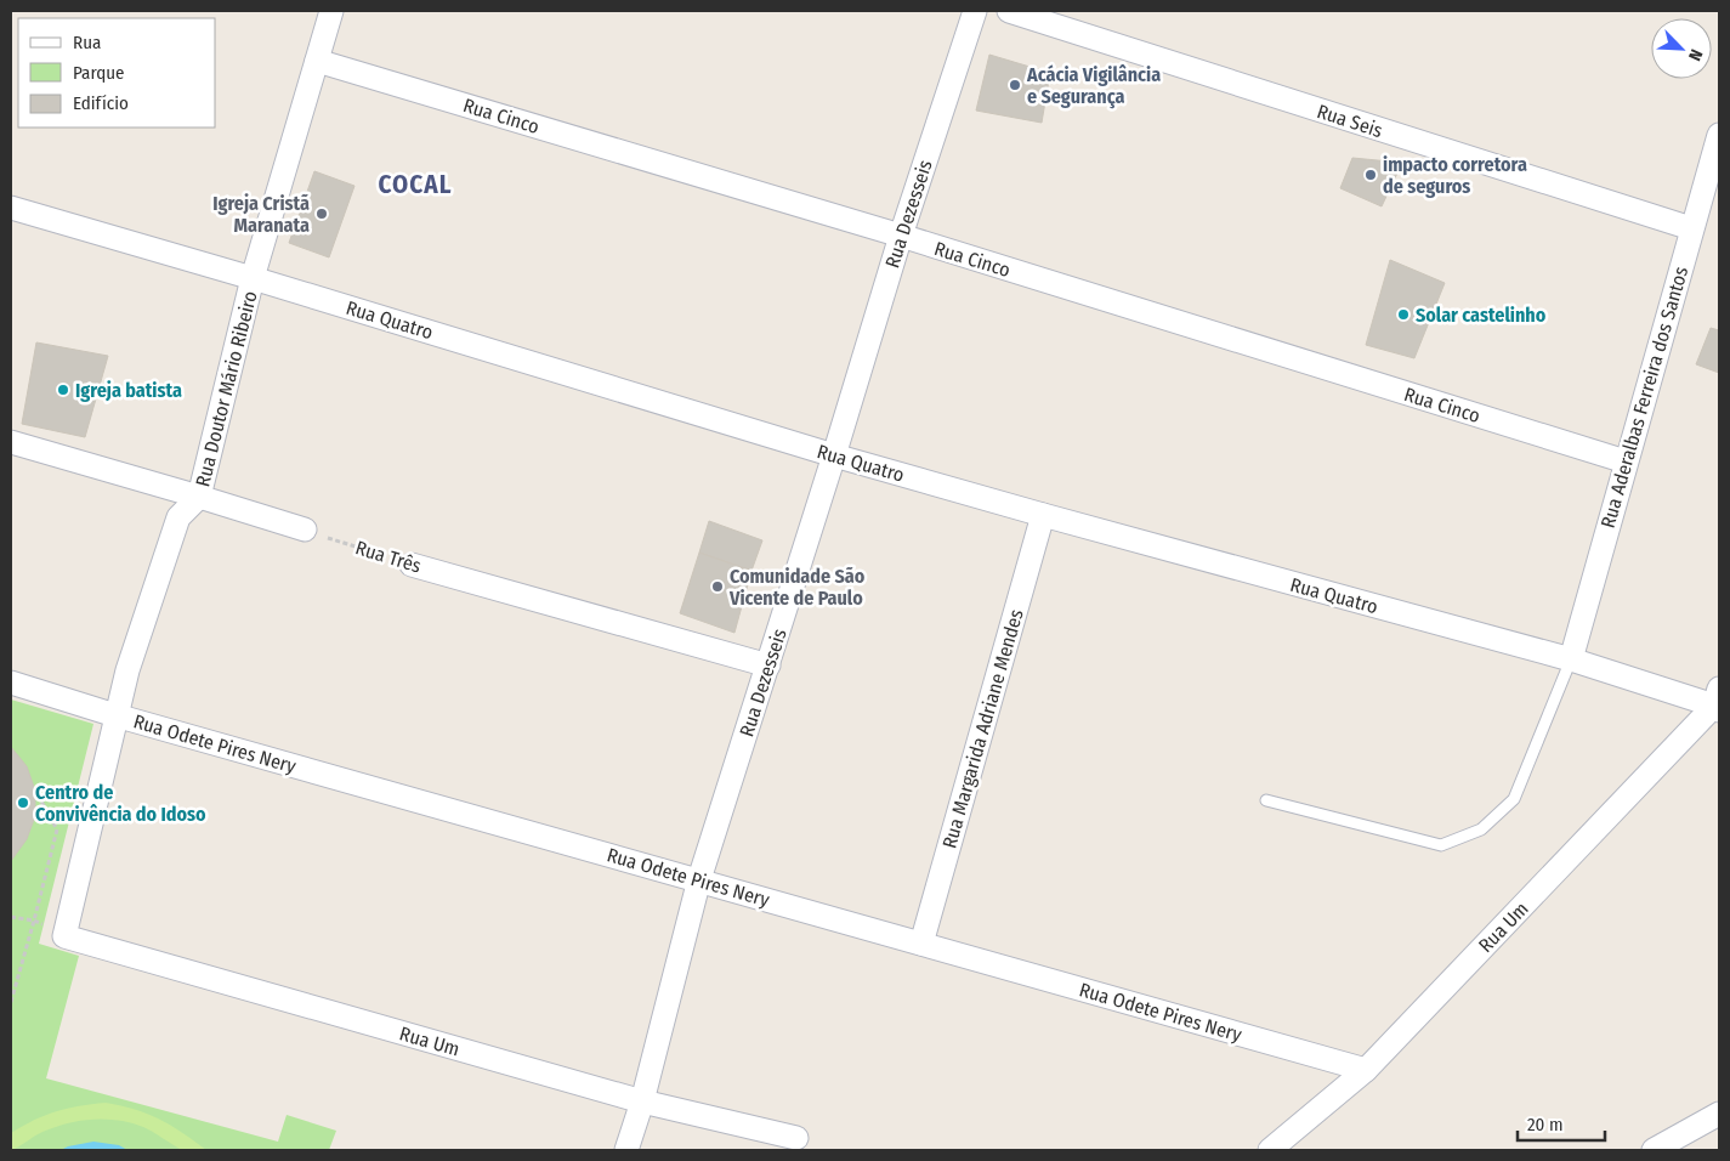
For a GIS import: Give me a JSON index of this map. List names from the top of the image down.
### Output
{
  "streets": {
    "street": [
      "Rua Cinco",
      "Rua Seis",
      "Rua Dezesseis",
      "Rua Quatro",
      "Rua Doutor Mário Ribeiro",
      "Rua Aderalbas Ferreira dos Santos",
      "Rua Três",
      "Rua Margarida Adriane Mendes",
      "Rua Odete Pires Nery",
      "Rua Um"
    ]
  },
  "crossings": [
    ["Rua Cinco", "Rua Dezesseis"],
    ["Rua Cinco", "Rua Doutor Mário Ribeiro"],
    ["Rua Cinco", "Rua Aderalbas Ferreira dos Santos"],
    ["Rua Seis", "Rua Aderalbas Ferreira dos Santos"],
    ["Rua Dezesseis", "Rua Quatro"],
    ["Rua Dezesseis", "Rua Três"],
    ["Rua Dezesseis", "Rua Odete Pires Nery"],
    ["Rua Dezesseis", "Rua Um"],
    ["Rua Quatro", "Rua Doutor Mário Ribeiro"],
    ["Rua Quatro", "Rua Aderalbas Ferreira dos Santos"],
    ["Rua Quatro", "Rua Margarida Adriane Mendes"],
    ["Rua Quatro", "Rua Um"],
    ["Rua Doutor Mário Ribeiro", "Rua Odete Pires Nery"],
    ["Rua Doutor Mário Ribeiro", "Rua Um"],
    ["Rua Margarida Adriane Mendes", "Rua Odete Pires Nery"],
    ["Rua Odete Pires Nery", "Rua Um"]
  ],
  "districts": ["COCAL"],
  "places": [
    "Acácia Vigilância e Segurança",
    "impacto corretora de seguros",
    "Igreja Cristã Maranata",
    "Solar castelinho",
    "Igreja batista",
    "Comunidade São Vicente de Paulo",
    "Centro de Convivência do Idoso"
  ],
  "legend": ["Rua", "Parque", "Edifício"],
  "scale_bar": "20 m",
  "north": "bottom right"
}
